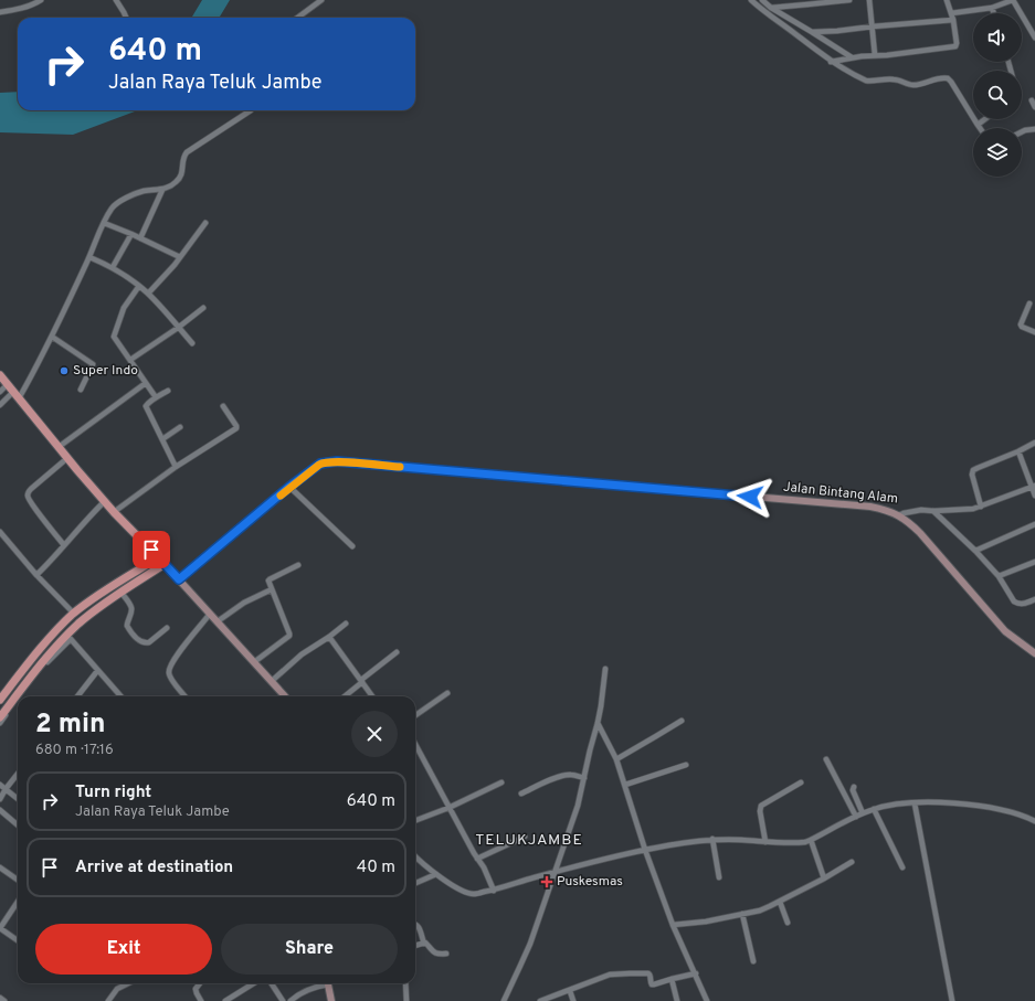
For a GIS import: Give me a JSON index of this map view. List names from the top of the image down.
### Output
{
  "streets": {
    "street": ["Jalan Bintang Alam"]
  },
  "districts": ["TELUKJAMBE"],
  "places": {
    "other": ["Super Indo"],
    "health": ["Puskesmas"]
  },
  "page": {
    "turn": ["640 m", "Jalan Raya Teluk Jambe"],
    "heading": ["2 min", "680 m · 17:16"],
    "list": [
      {
        "name": "Turn right",
        "note": "Jalan Raya Teluk Jambe",
        "value": "640 m"
      },
      {
        "name": "Arrive at destination",
        "value": "40 m"
      }
    ],
    "buttons": ["Exit", "Share"]
  }
}
